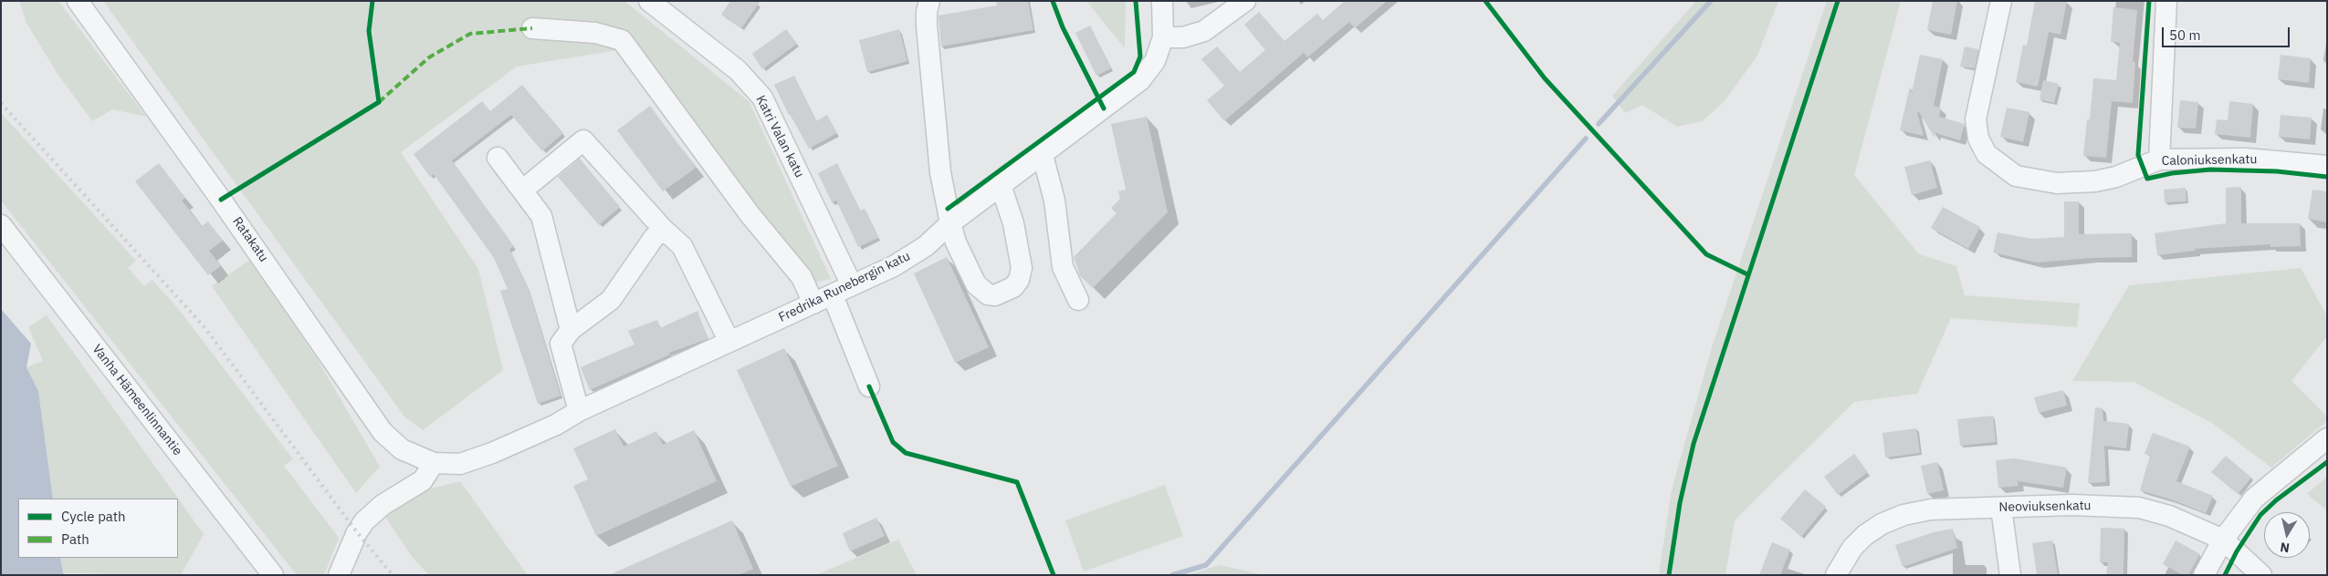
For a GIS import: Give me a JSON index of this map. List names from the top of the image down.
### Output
{
  "streets": {
    "street": [
      "Katri Valan katu",
      "Caloniuksenkatu",
      "Ratakatu",
      "Fredrika Runebergin katu",
      "Vanha Hämeenlinnantie",
      "Neoviuksenkatu"
    ]
  },
  "crossings": [
    ["Katri Valan katu", "Fredrika Runebergin katu"],
    ["Ratakatu", "Fredrika Runebergin katu"]
  ],
  "legend": ["Cycle path", "Path"],
  "scale_bar": "50 m",
  "north": "bottom"
}
